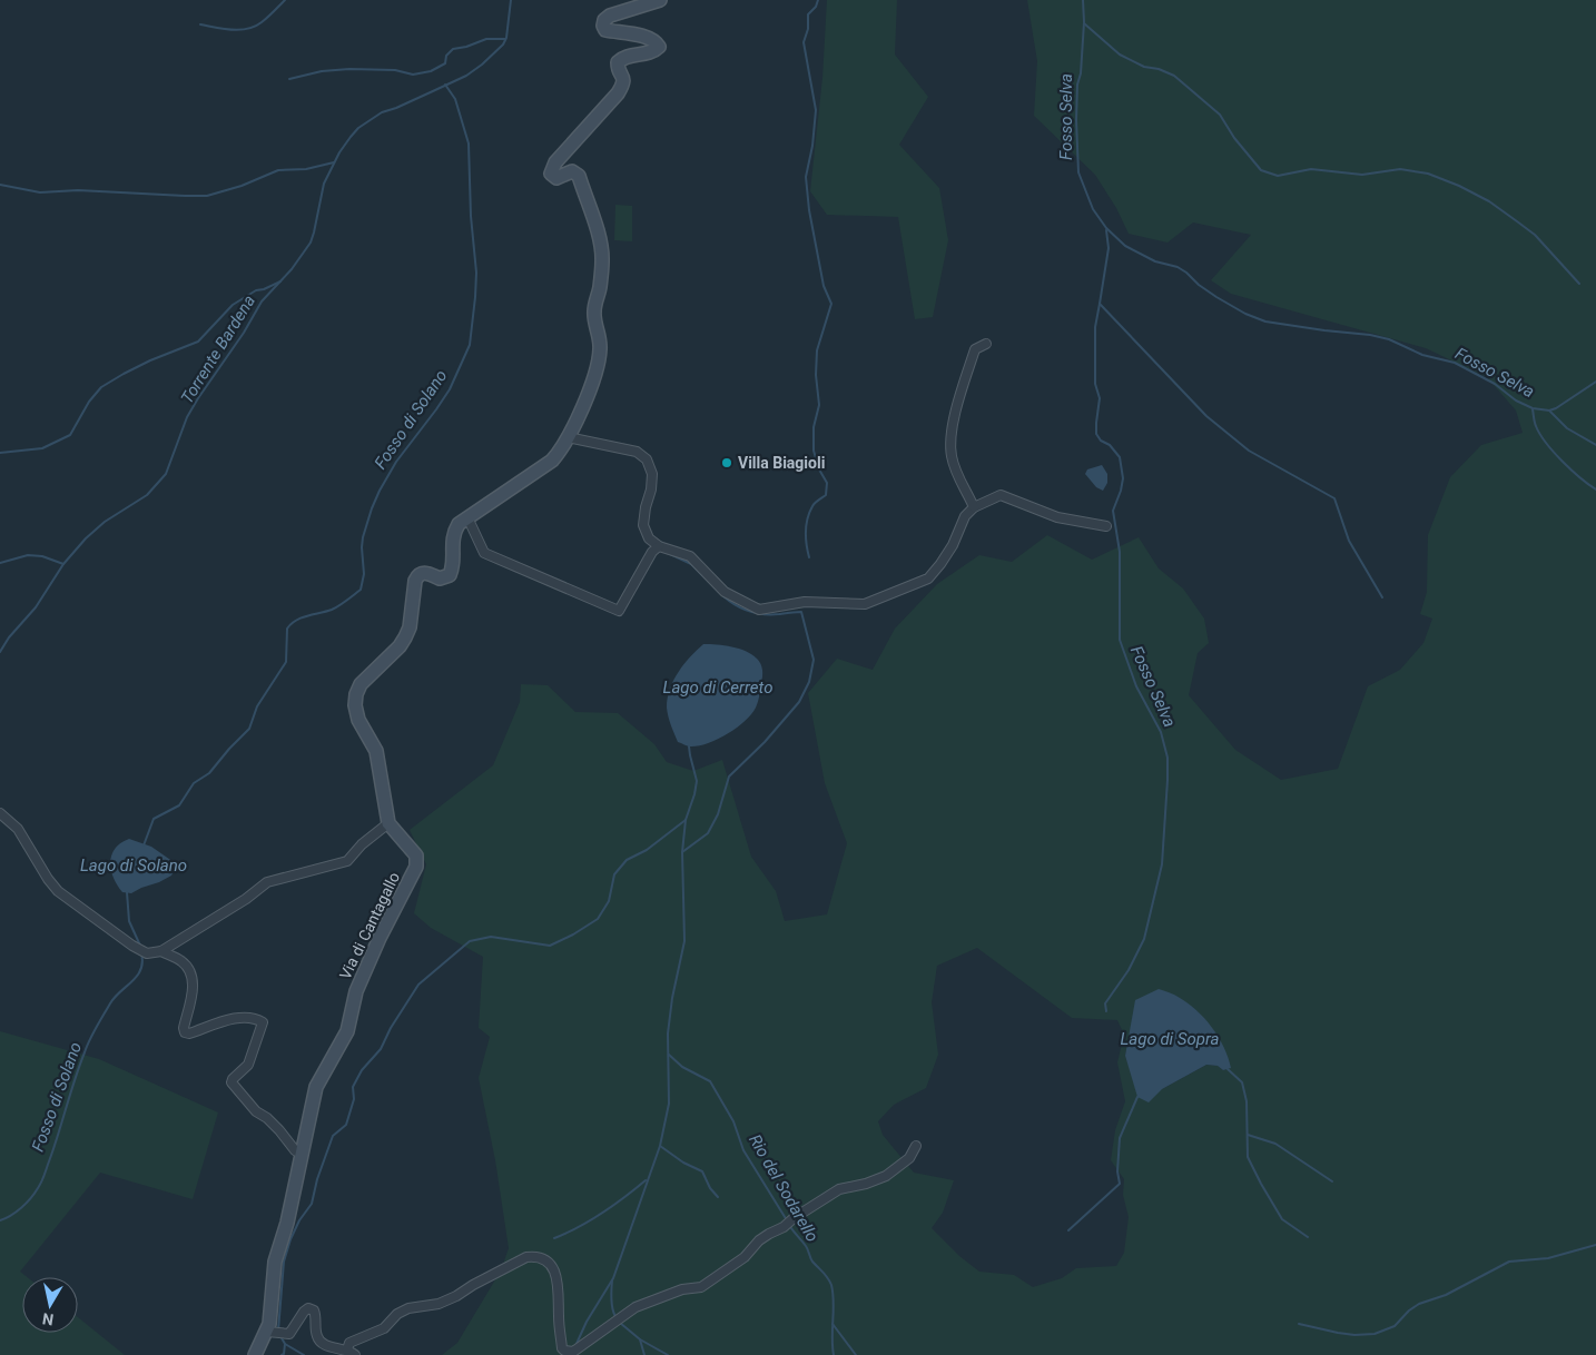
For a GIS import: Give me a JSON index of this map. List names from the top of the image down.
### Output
{
  "streets": {
    "street": ["Via di Cantagallo"]
  },
  "water": [
    "Fosso Selva",
    "Torrente Bardena",
    "Fosso di Solano",
    "Lago di Cerreto",
    "Lago di Solano",
    "Lago di Sopra",
    "Rio del Sodarello"
  ],
  "places": ["Villa Biagioli"],
  "north": "bottom"
}
